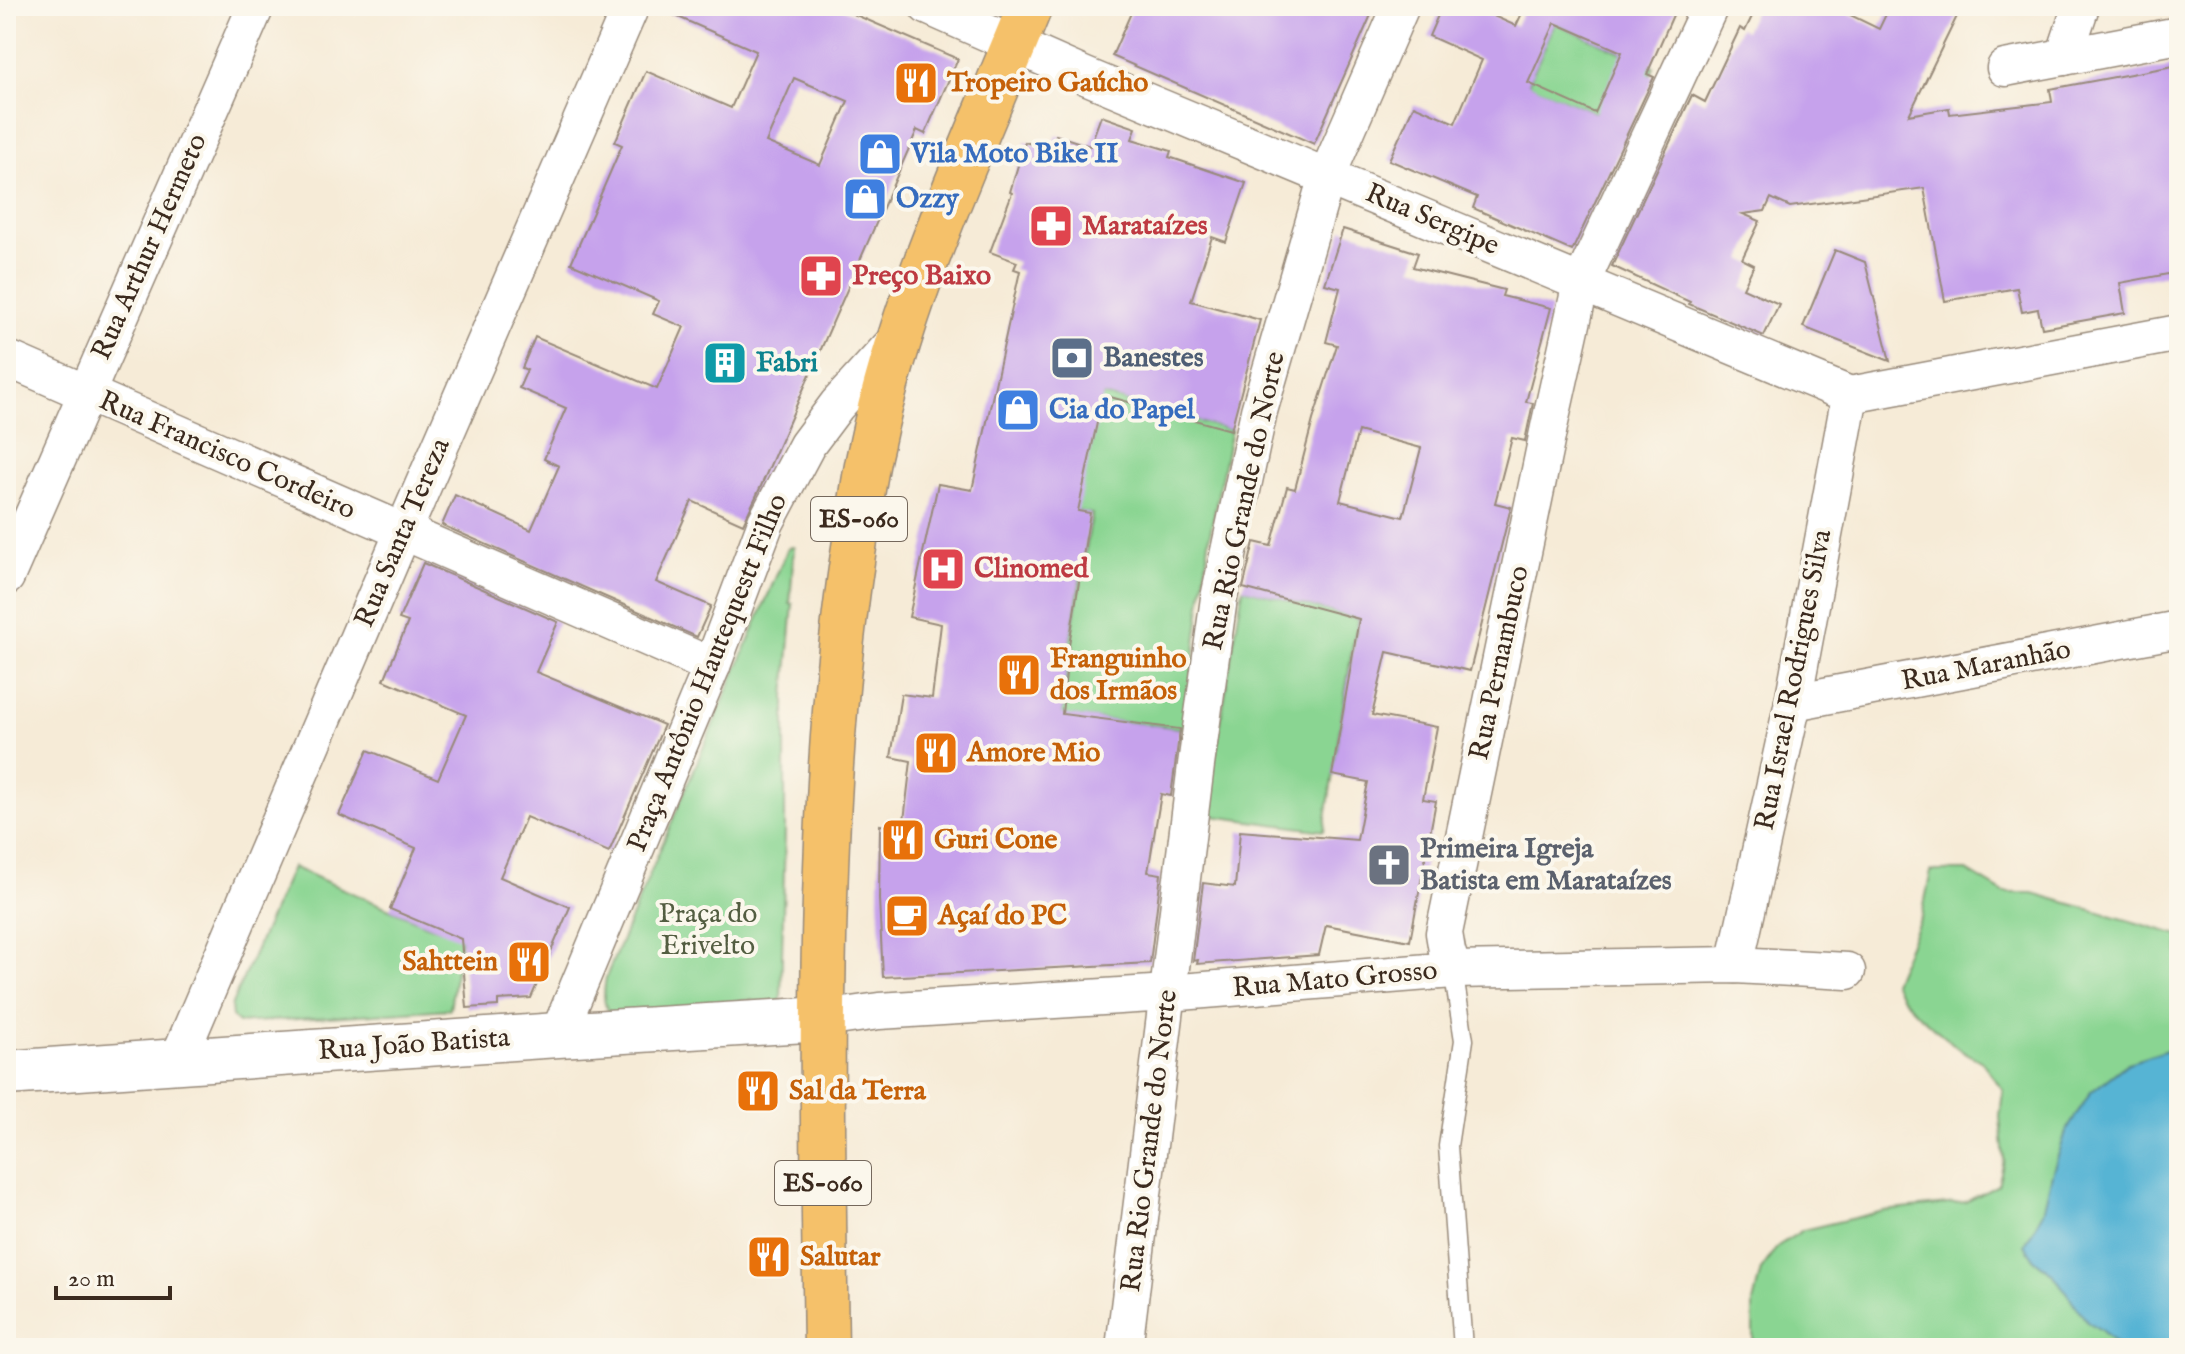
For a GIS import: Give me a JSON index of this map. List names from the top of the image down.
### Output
{
  "streets": {
    "main road": ["ES-060"],
    "street": [
      "Rua Sergipe",
      "Rua Arthur Hermeto",
      "Rua Francisco Cordeiro",
      "Rua Rio Grande do Norte",
      "Rua Santa Tereza",
      "Rua Pernambuco",
      "Rua Maranhão",
      "Praça Antônio Hautequestt Filho",
      "Rua Israel Rodrigues Silva",
      "Rua Mato Grosso",
      "Rua João Batista"
    ]
  },
  "crossings": [
    ["Rua Sergipe", "Rua Rio Grande do Norte"],
    ["Rua Sergipe", "ES-060"],
    ["Rua Sergipe", "Rua Pernambuco"],
    ["Rua Sergipe", "Rua Israel Rodrigues Silva"],
    ["Rua Arthur Hermeto", "Rua Francisco Cordeiro"],
    ["Rua Francisco Cordeiro", "Rua Santa Tereza"],
    ["Rua Francisco Cordeiro", "Praça Antônio Hautequestt Filho"],
    ["Rua Rio Grande do Norte", "Rua Mato Grosso"],
    ["ES-060", "Praça Antônio Hautequestt Filho"],
    ["ES-060", "Rua Mato Grosso"],
    ["ES-060", "Rua João Batista"],
    ["Rua Santa Tereza", "Rua João Batista"],
    ["Rua Pernambuco", "Rua Mato Grosso"],
    ["Rua Maranhão", "Rua Israel Rodrigues Silva"],
    ["Praça Antônio Hautequestt Filho", "Rua João Batista"],
    ["Rua Israel Rodrigues Silva", "Rua Mato Grosso"],
    ["Rua Mato Grosso", "Rua João Batista"]
  ],
  "parks": ["Praça do Erivelto"],
  "places": {
    "restaurant": [
      "Tropeiro Gaúcho",
      "Franguinho dos Irmãos",
      "Amore Mio",
      "Guri Cone",
      "Sahttein",
      "Sal da Terra",
      "Salutar"
    ],
    "shop": ["Vila Moto Bike II", "Ozzy", "Cia do Papel"],
    "pharmacy": ["Marataízes", "Preço Baixo"],
    "bank": ["Banestes"],
    "building": ["Fabri"],
    "hospital": ["Clinomed"],
    "church": ["Primeira Igreja Batista em Marataízes"],
    "cafe": ["Açaí do PC"]
  },
  "scale_bar": "20 m"
}
